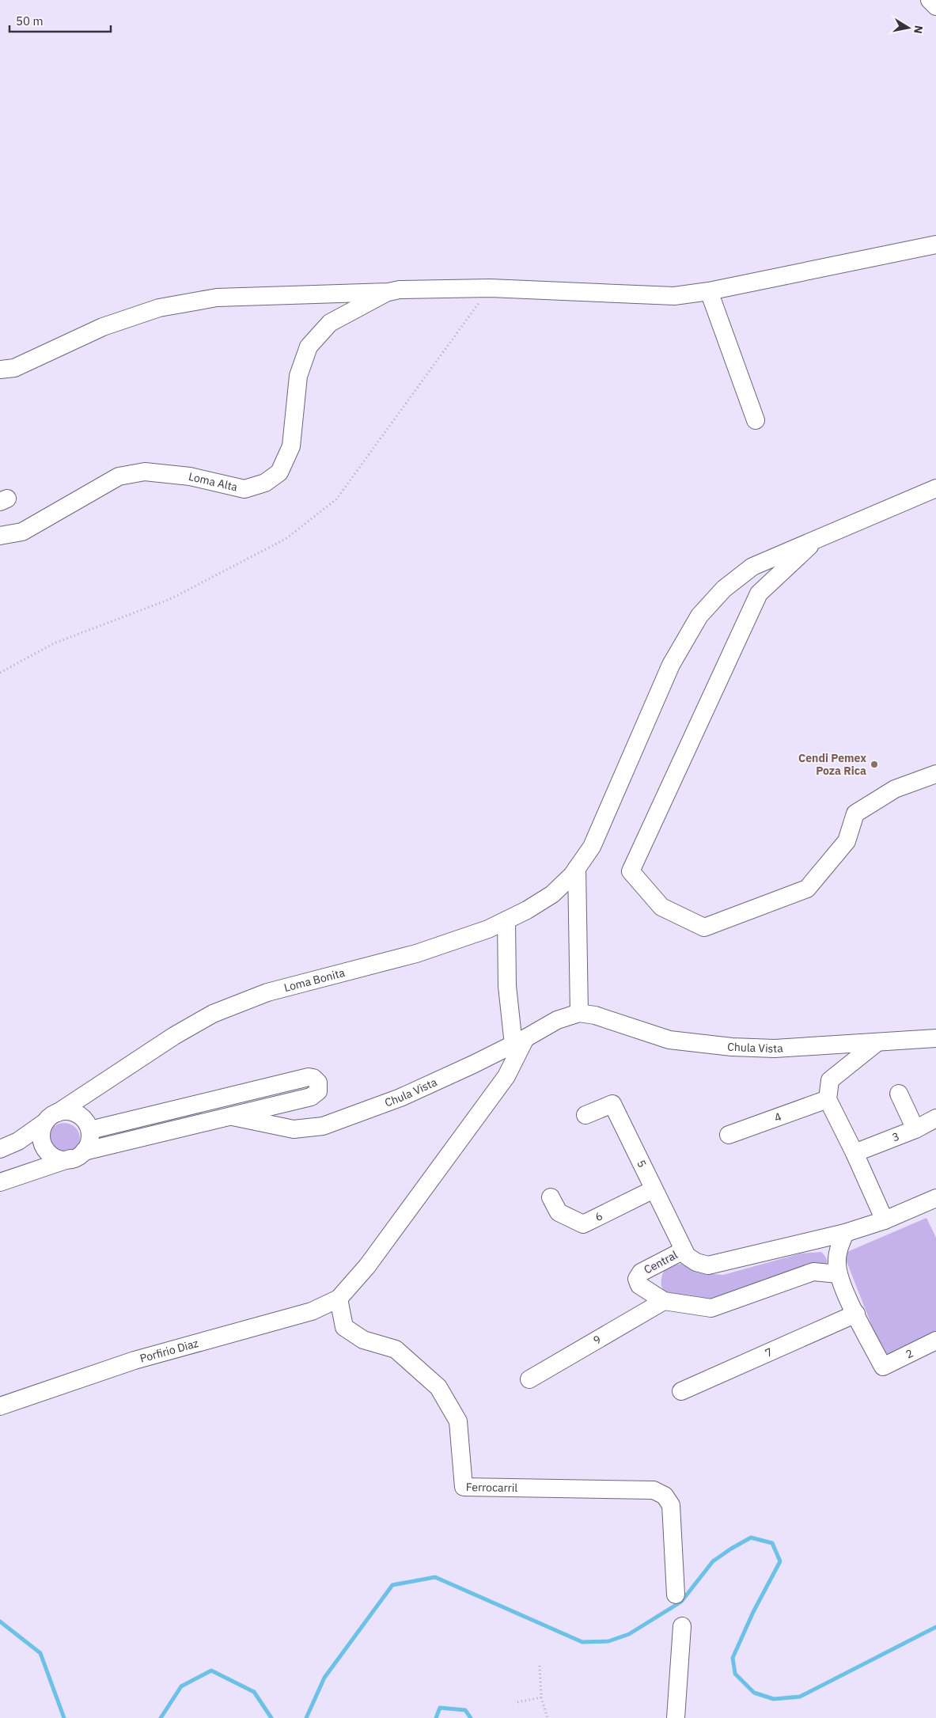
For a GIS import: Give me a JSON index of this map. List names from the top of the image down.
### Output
{
  "streets": {
    "street": [
      "Loma Alta",
      "Loma Bonita",
      "Chula Vista",
      "4",
      "3",
      "5",
      "6",
      "Central",
      "9",
      "Porfirio Diaz",
      "7",
      "2",
      "Ferrocarril"
    ]
  },
  "crossings": [
    ["5", "6"],
    ["5", "Central"],
    ["Central", "9"],
    ["Porfirio Diaz", "Ferrocarril"],
    ["7", "2"]
  ],
  "places": ["Cendi Pemex Poza Rica"],
  "scale_bar": "50 m",
  "north": "right"
}
